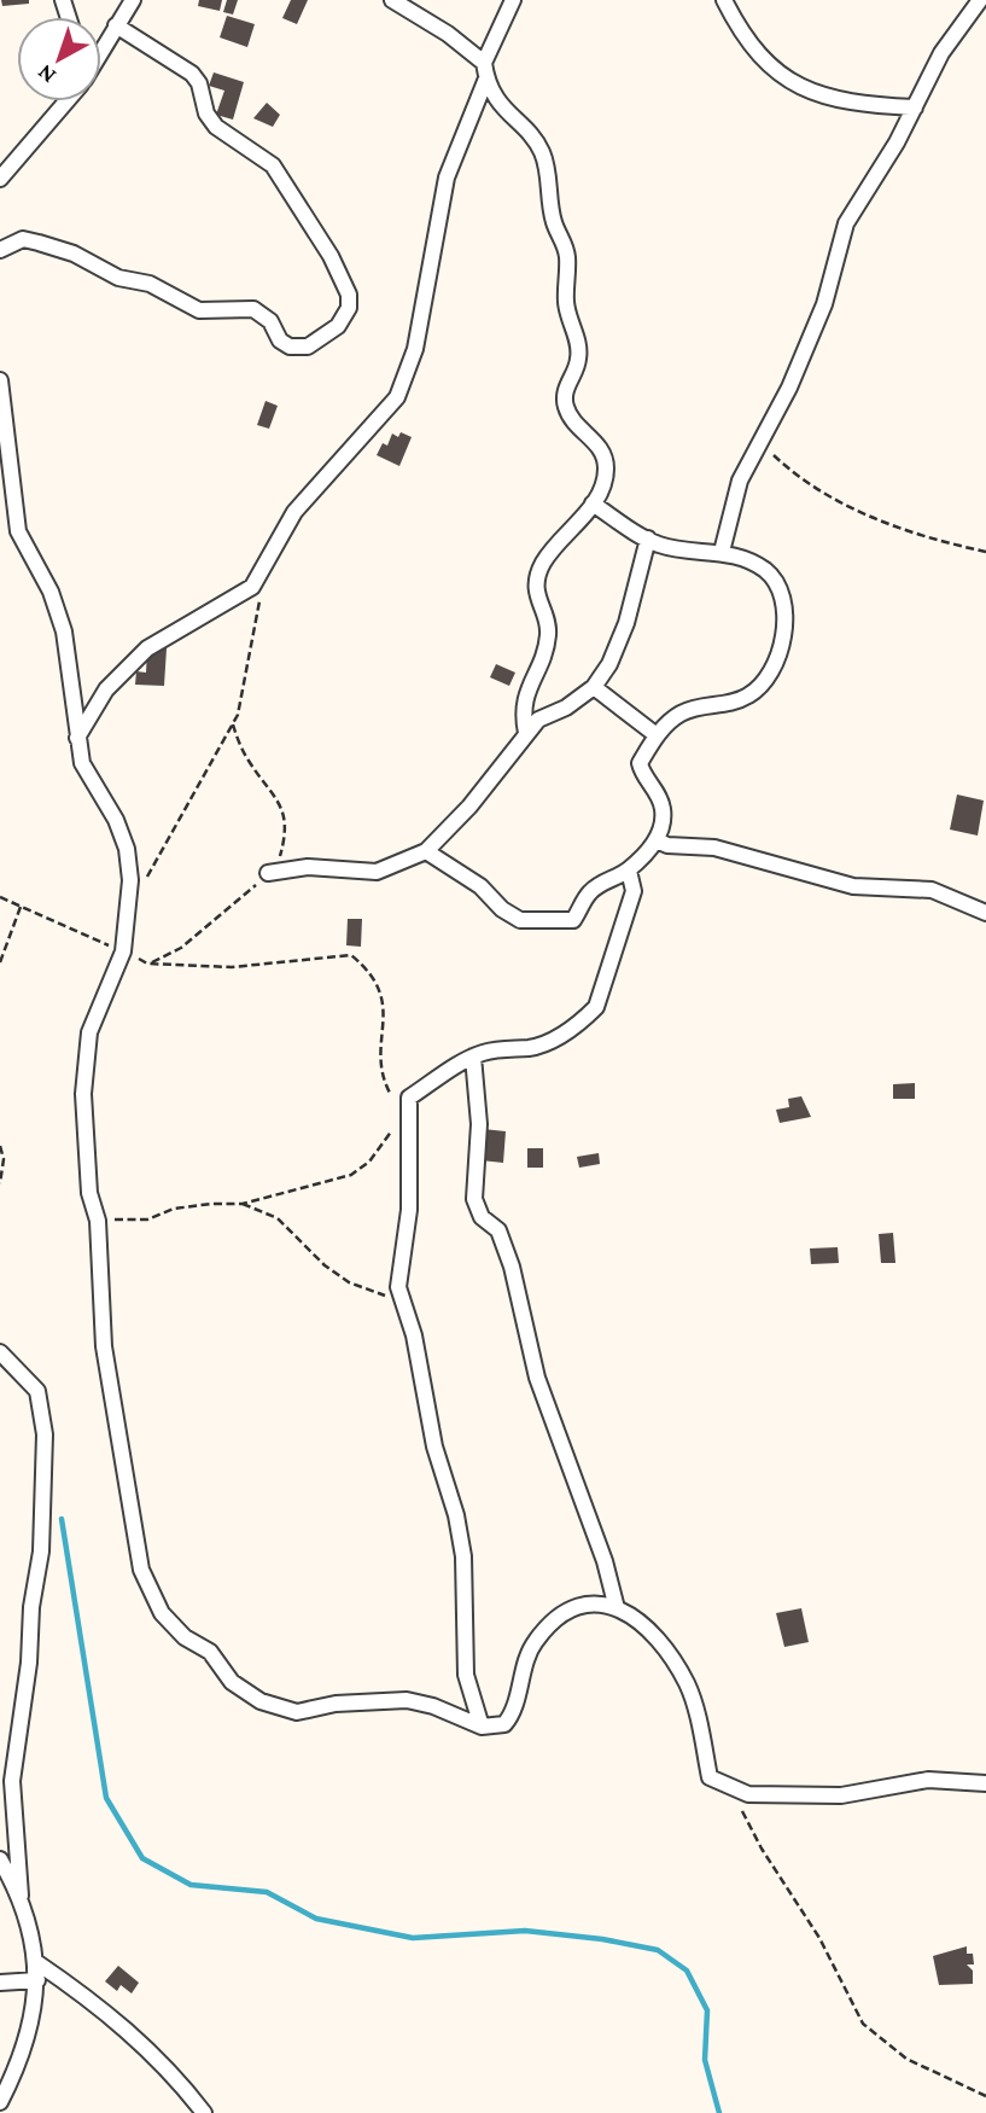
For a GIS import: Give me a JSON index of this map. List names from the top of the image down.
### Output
{
  "north": "bottom left"
}
